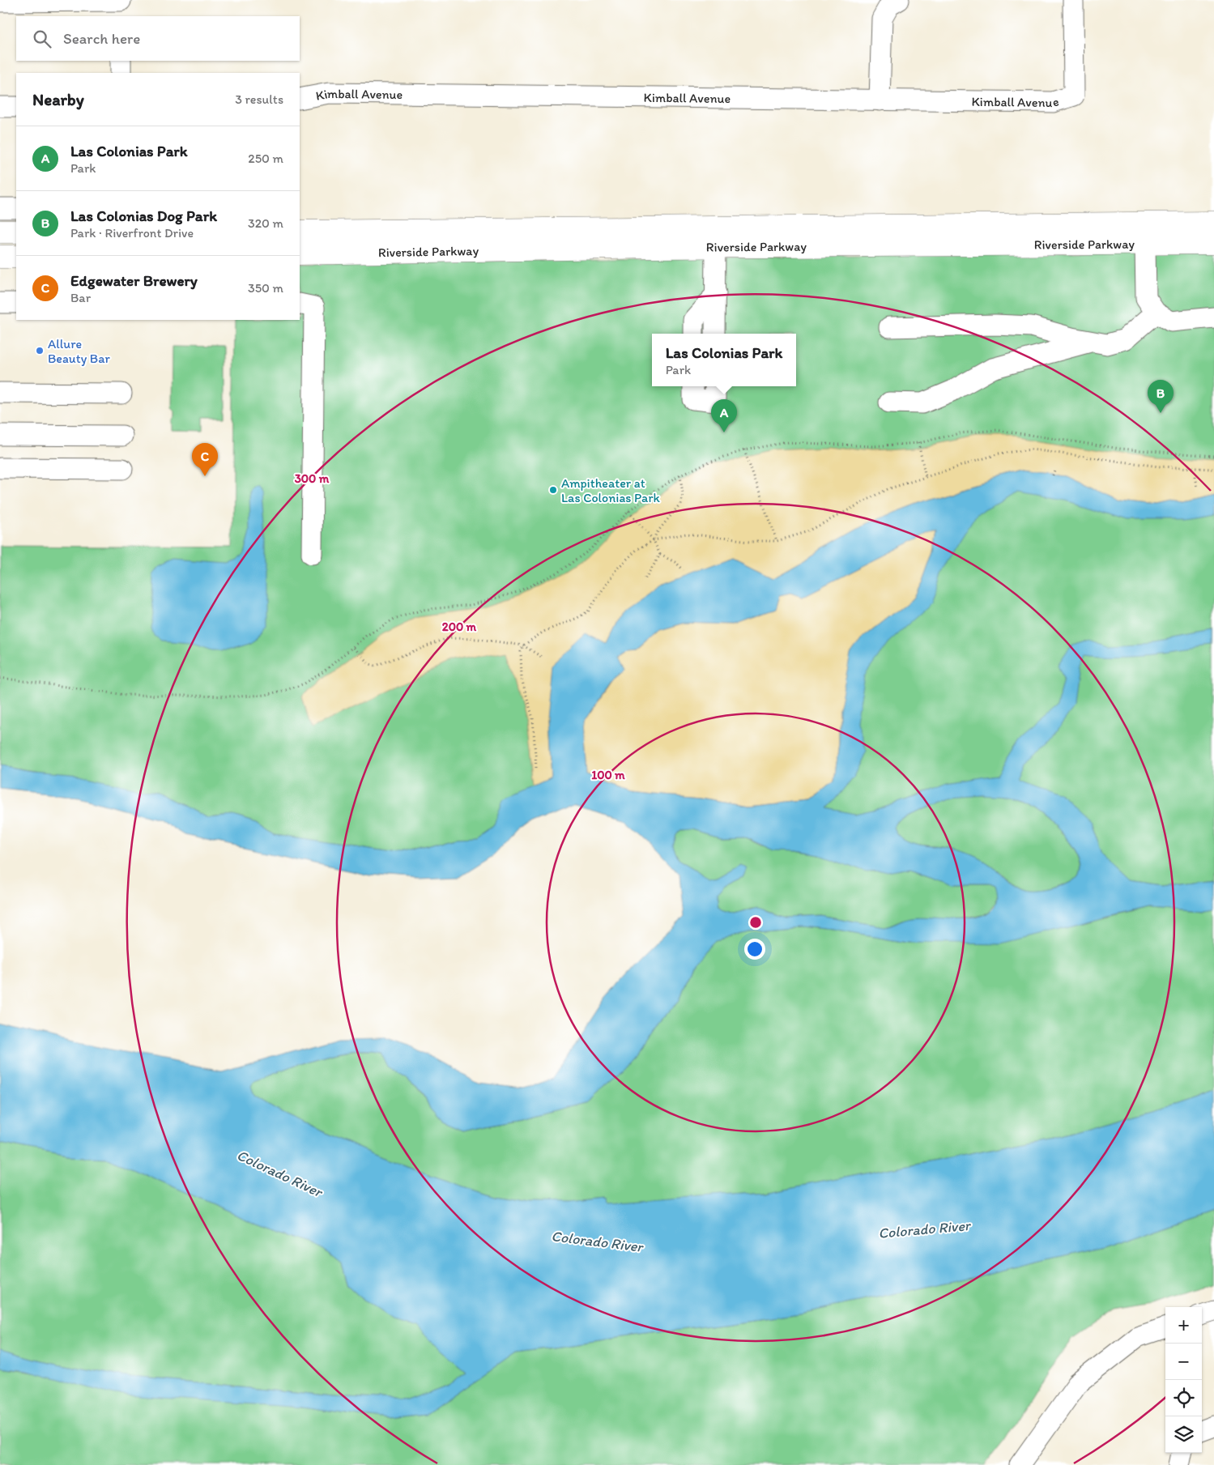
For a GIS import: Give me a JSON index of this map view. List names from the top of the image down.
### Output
{
  "streets": {
    "main road": ["Riverside Parkway"],
    "street": ["Kimball Avenue"]
  },
  "water": ["Colorado River"],
  "places": ["Allure Beauty Bar", "Ampitheater at Las Colonias Park"],
  "page": {
    "search": "Search here",
    "heading": ["Nearby", "3 results"],
    "list": [
      {
        "mark": "A",
        "name": "Las Colonias Park",
        "note": "Park",
        "value": "250 m"
      },
      {
        "mark": "B",
        "name": "Las Colonias Dog Park",
        "note": "Park · Riverfront Drive",
        "value": "320 m"
      },
      {
        "mark": "C",
        "name": "Edgewater Brewery",
        "note": "Bar",
        "value": "350 m"
      }
    ],
    "popup": ["Las Colonias Park", "Park"],
    "pins": ["B", "A", "C"],
    "map_buttons": ["+", "−"]
  },
  "rings": ["300 m", "200 m", "100 m"]
}
